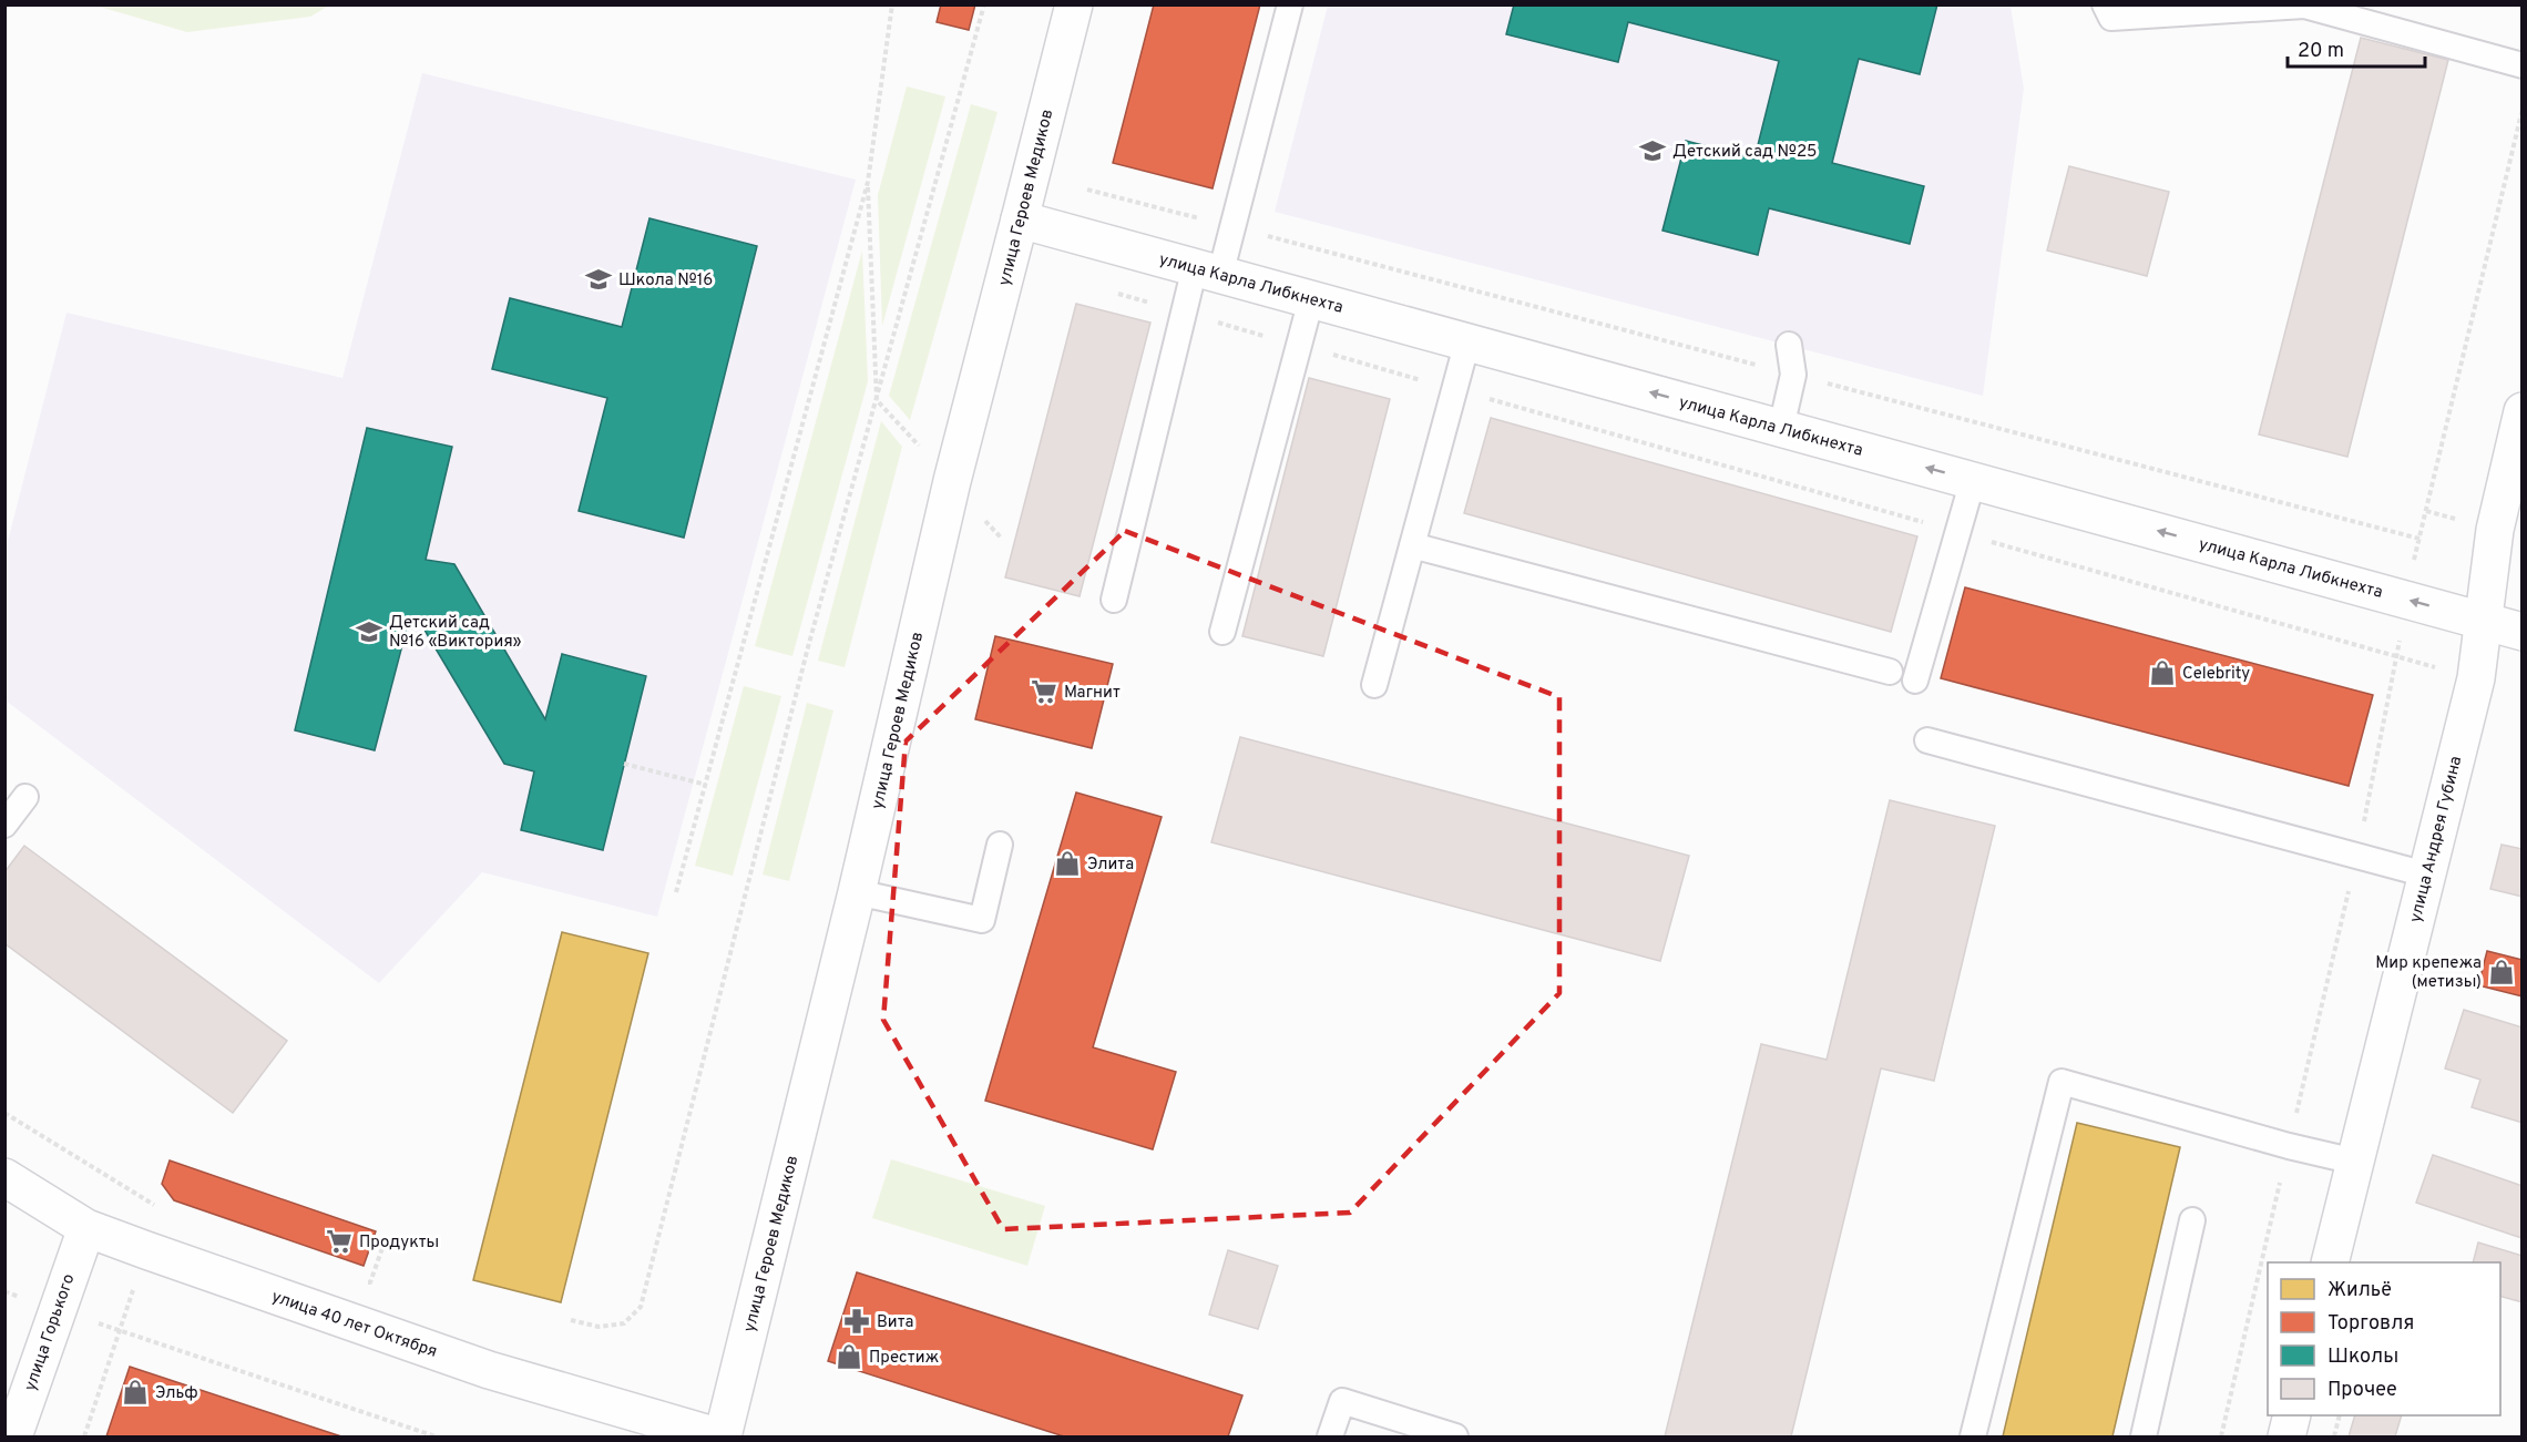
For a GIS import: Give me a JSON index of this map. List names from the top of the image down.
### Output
{
  "streets": {
    "street": [
      "улица Героев Медиков",
      "улица Карла Либкнехта",
      "улица Андрея Губина",
      "улица 40 лет Октября",
      "улица Горького"
    ]
  },
  "crossings": [
    ["улица Героев Медиков", "улица Карла Либкнехта"],
    ["улица Карла Либкнехта", "улица Андрея Губина"],
    ["улица 40 лет Октября", "улица Горького"]
  ],
  "one_way": ["улица Карла Либкнехта"],
  "places": {
    "school or university": ["Детский сад №25", "Школа №16", "Детский сад №16 «Виктория»"],
    "shop": [
      "Celebrity",
      "Элита",
      "Мир крепежа (метизы)",
      "Престиж",
      "Эльф"
    ],
    "supermarket": ["Магнит", "Продукты"],
    "pharmacy": ["Вита"]
  },
  "legend": [
    "Жильё",
    "Торговля",
    "Школы",
    "Прочее"
  ],
  "scale_bar": "20 m"
}
